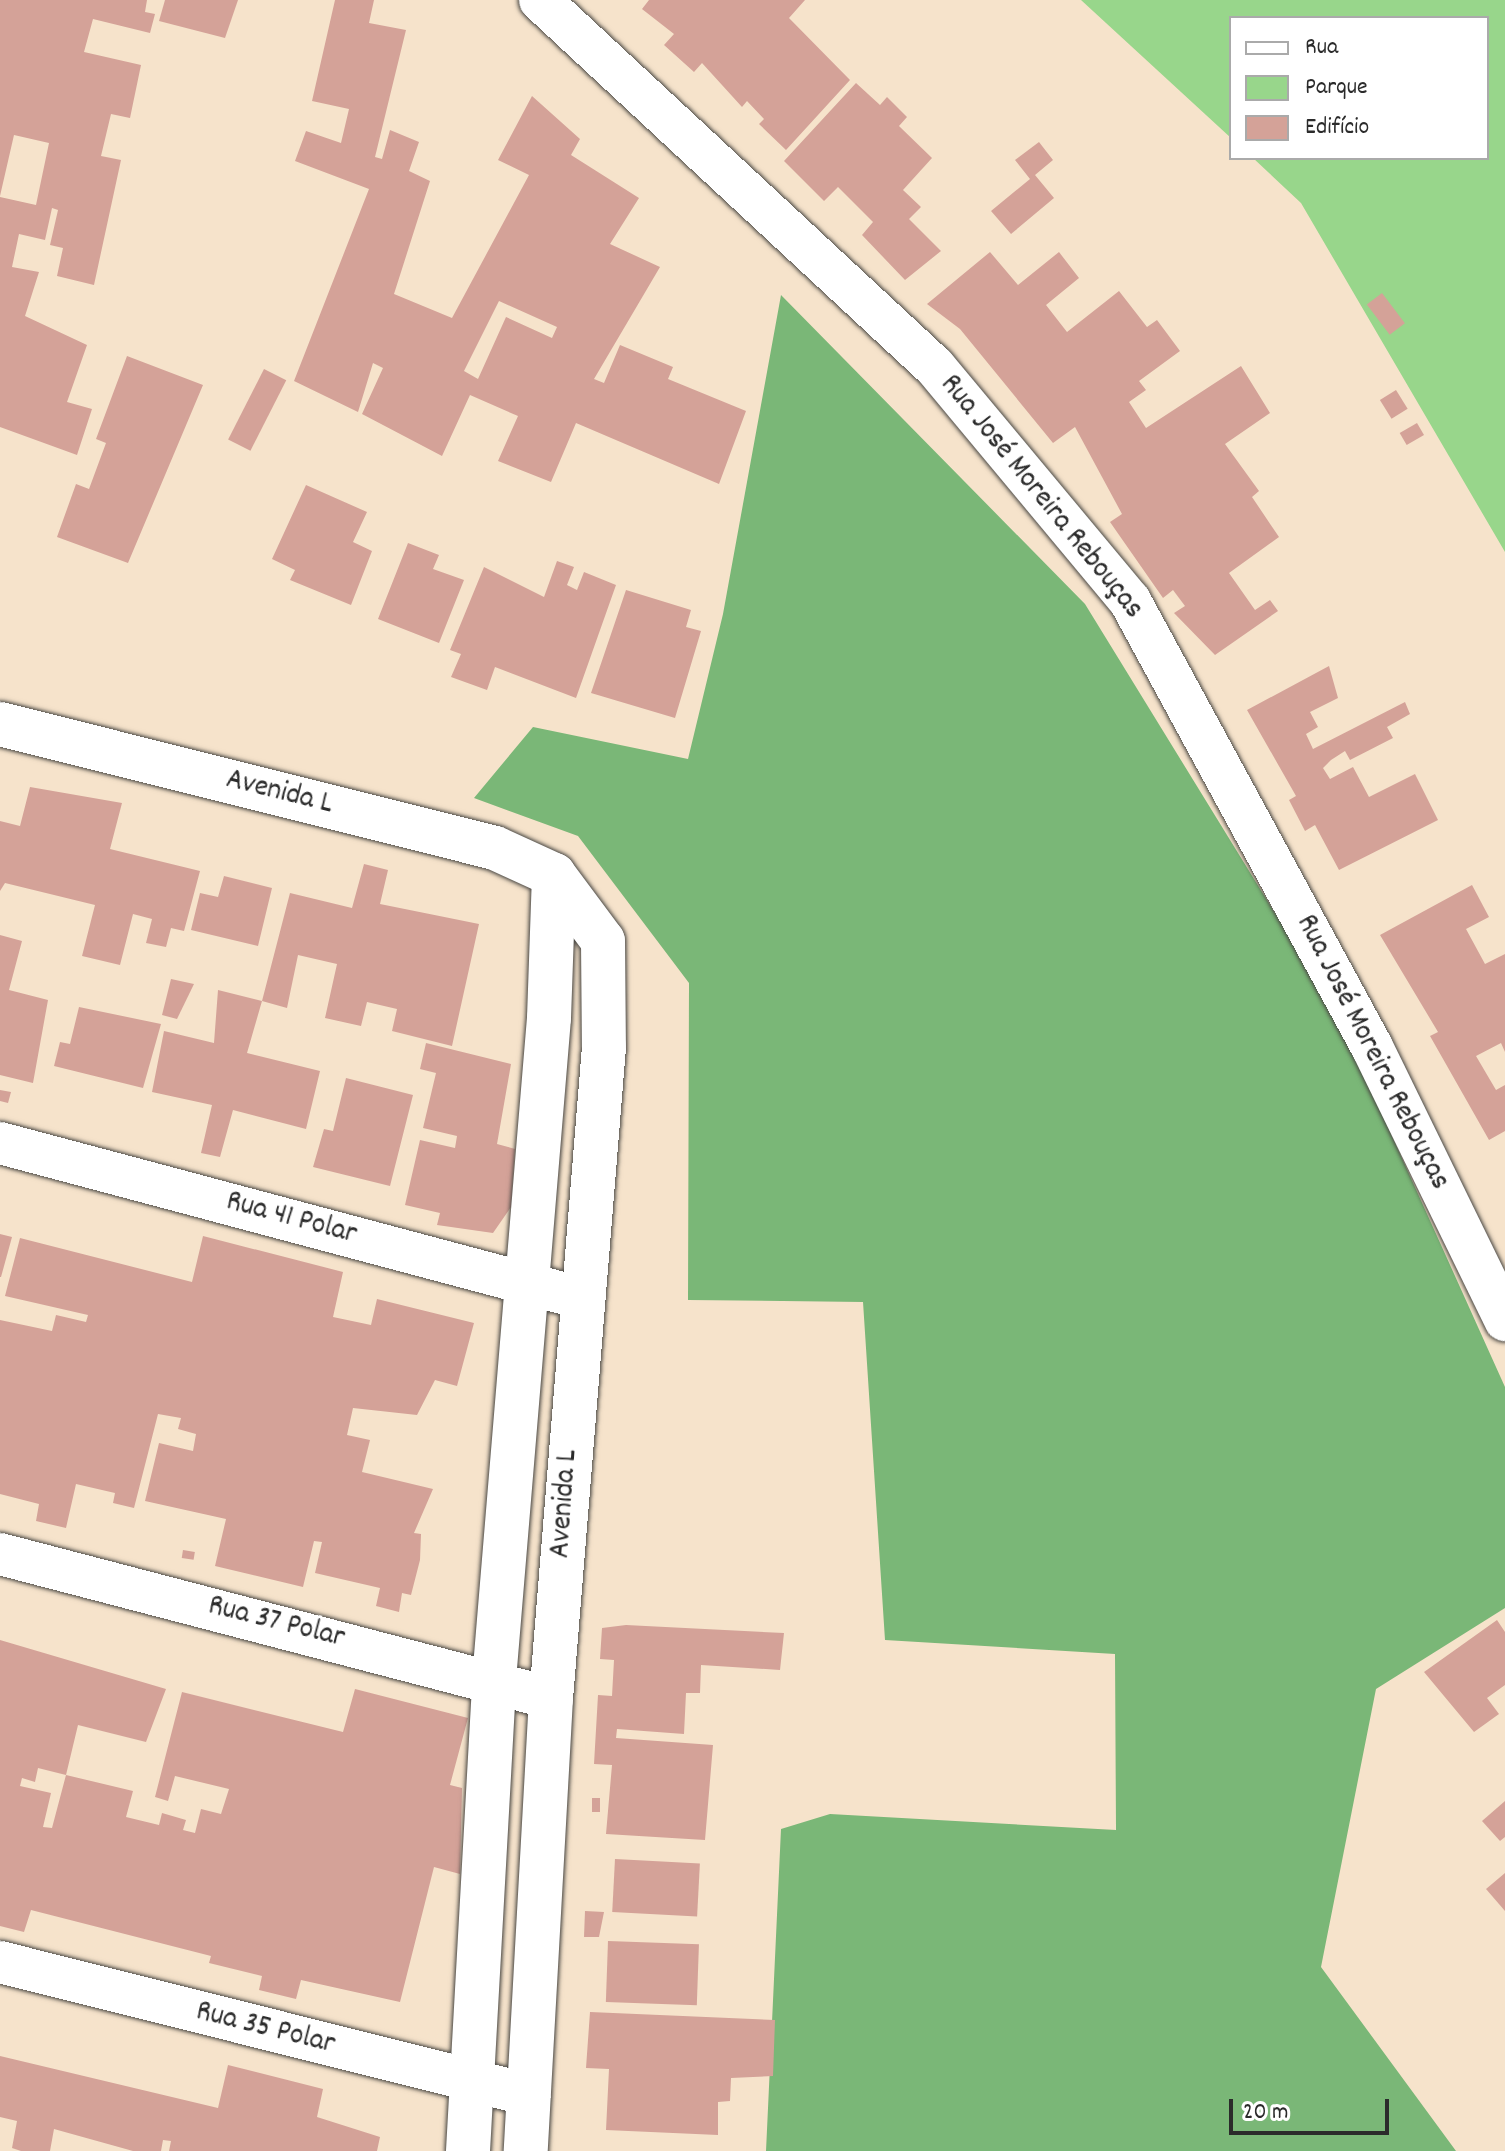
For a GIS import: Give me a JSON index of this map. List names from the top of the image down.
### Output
{
  "streets": {
    "street": [
      "Rua José Moreira Rebouças",
      "Avenida L",
      "Rua 41 Polar",
      "Rua 37 Polar",
      "Rua 35 Polar"
    ]
  },
  "crossings": [
    ["Avenida L", "Rua 41 Polar"],
    ["Avenida L", "Rua 37 Polar"],
    ["Avenida L", "Rua 35 Polar"]
  ],
  "legend": ["Rua", "Parque", "Edifício"],
  "scale_bar": "20 m"
}
